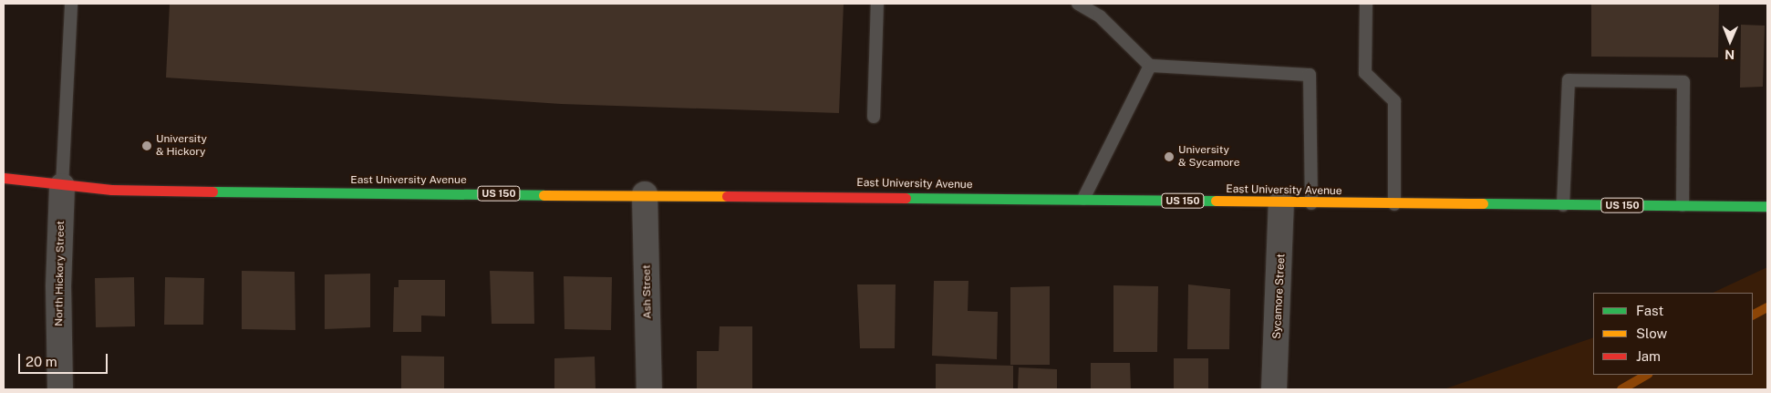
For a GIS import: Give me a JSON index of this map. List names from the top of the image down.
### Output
{
  "streets": {
    "main road": ["East University Avenue", "US 150"],
    "street": ["North Hickory Street", "Ash Street", "Sycamore Street"]
  },
  "crossings": [
    ["East University Avenue", "North Hickory Street"],
    ["East University Avenue", "Ash Street"],
    ["East University Avenue", "Sycamore Street"]
  ],
  "places": ["University & Hickory", "University & Sycamore"],
  "legend": ["Fast", "Slow", "Jam"],
  "scale_bar": "20 m",
  "north": "bottom"
}
